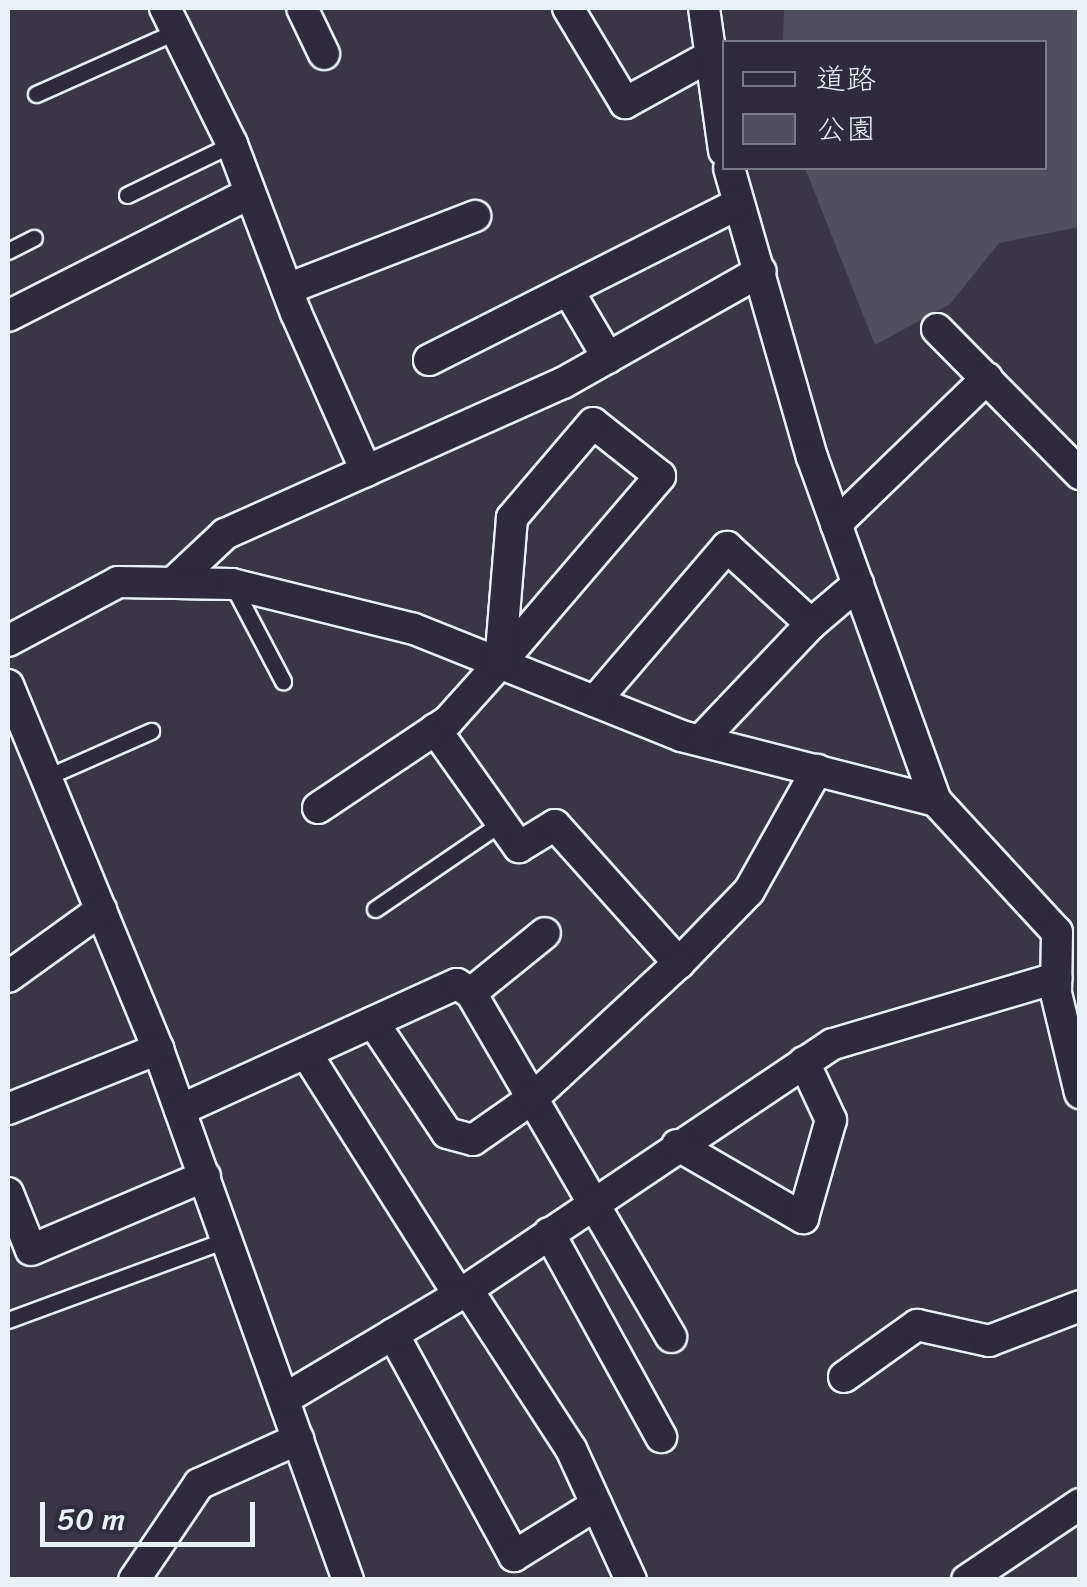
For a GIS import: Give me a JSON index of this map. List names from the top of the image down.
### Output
{
  "legend": ["道路", "公園"],
  "scale_bar": "50 m"
}
